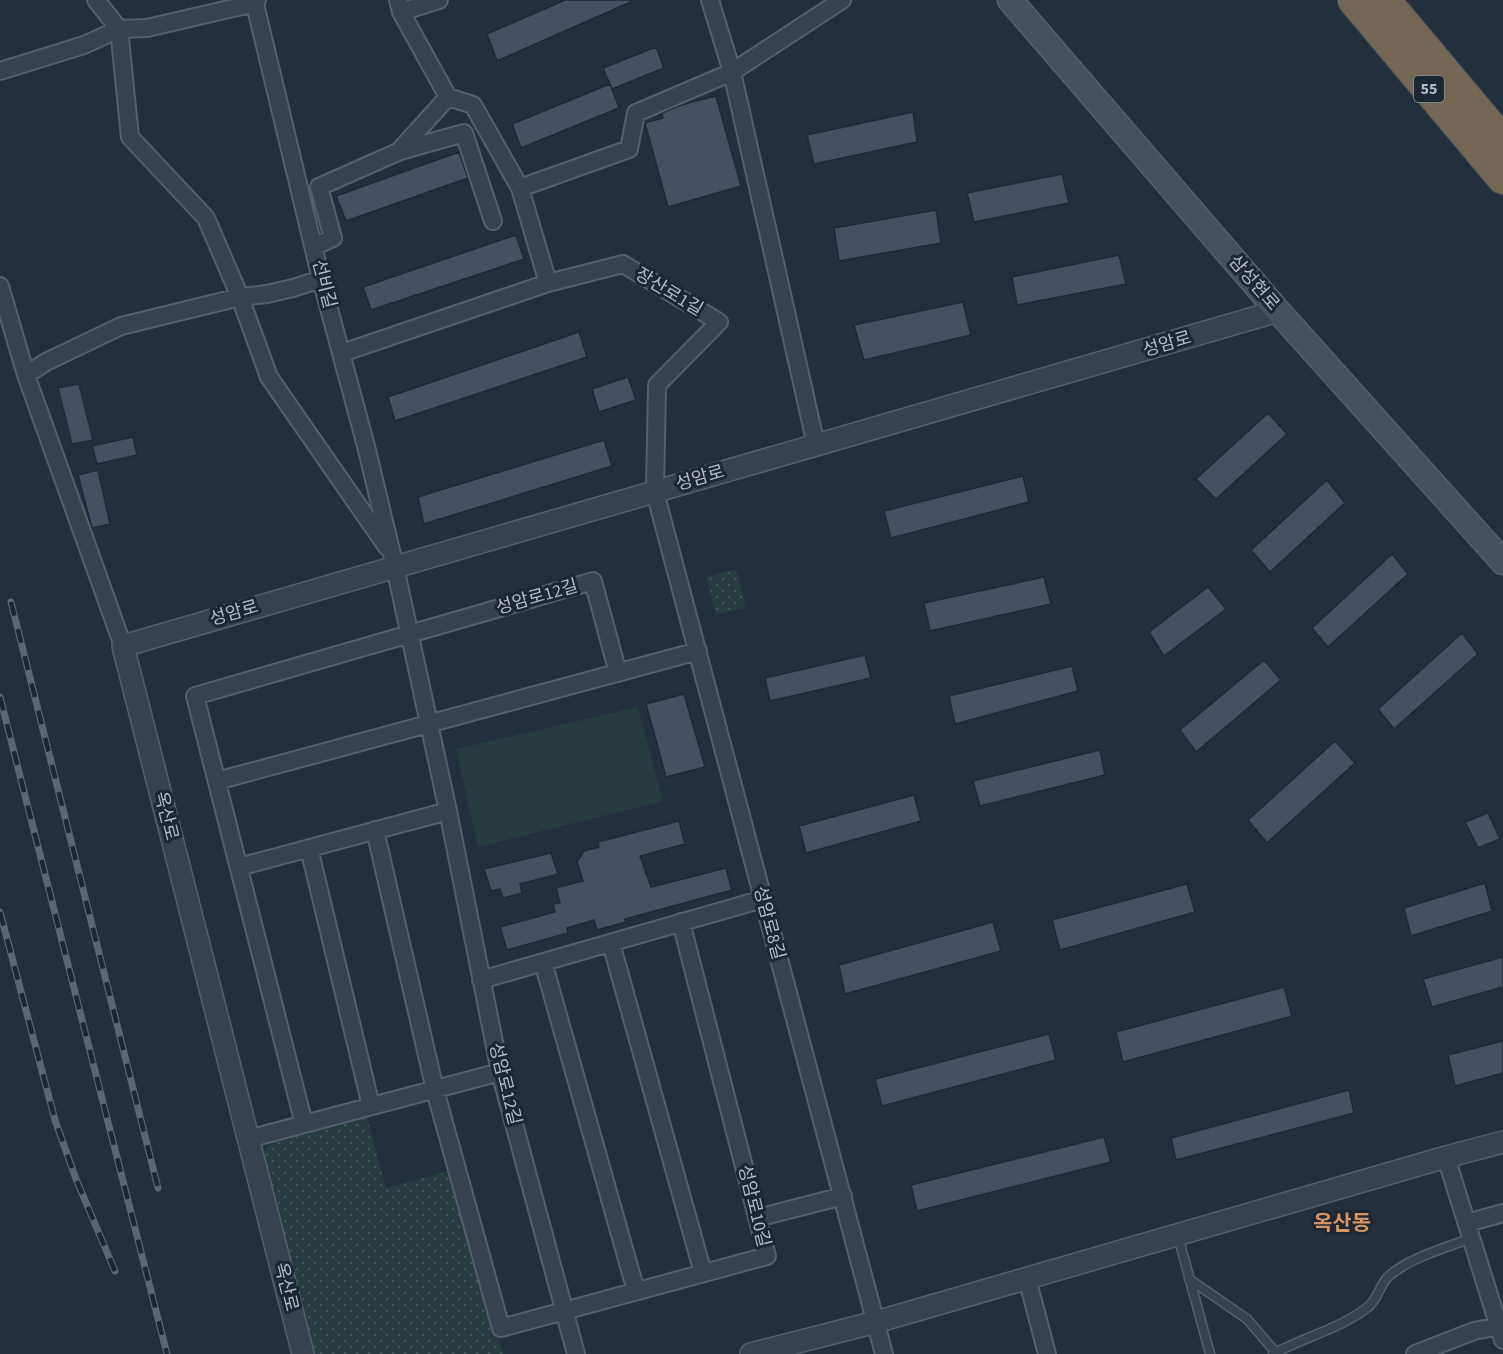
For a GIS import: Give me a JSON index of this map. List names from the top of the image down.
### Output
{
  "streets": {
    "highway": ["55"],
    "main road": ["삼성현로"],
    "street": [
      "선비길",
      "장산로1길",
      "성암로",
      "성암로12길",
      "옥산로",
      "성암로8길",
      "성암로10길"
    ]
  },
  "crossings": [
    ["삼성현로", "성암로"],
    ["선비길", "장산로1길"],
    ["선비길", "성암로"],
    ["선비길", "성암로12길"],
    ["장산로1길", "성암로8길"],
    ["성암로", "성암로12길"],
    ["성암로", "옥산로"],
    ["성암로", "성암로8길"],
    ["성암로12길", "성암로10길"]
  ],
  "districts": ["옥산동"]
}
